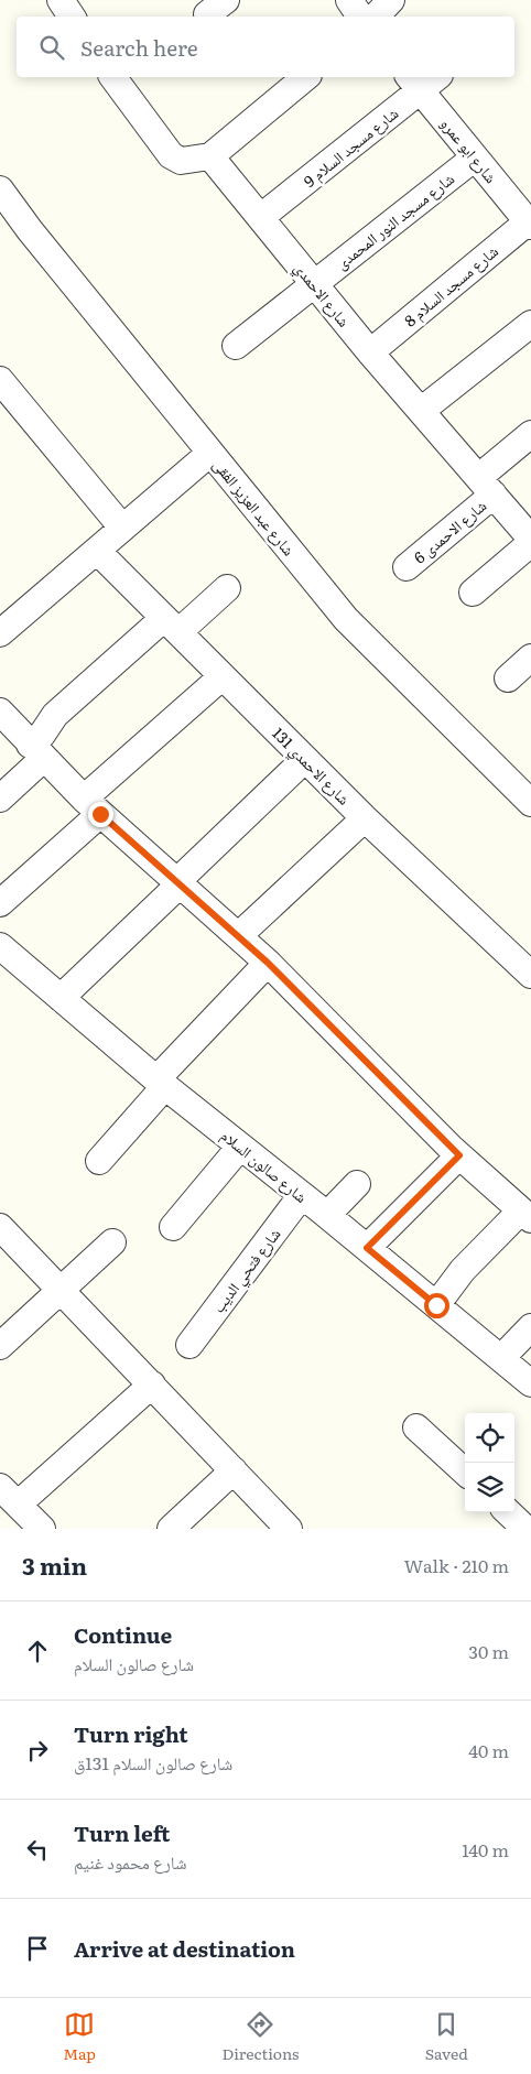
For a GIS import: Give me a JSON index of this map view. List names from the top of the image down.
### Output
{
  "streets": {
    "street": [
      "شارع مسجد السلام 9",
      "شارع ابو عمرو",
      "شارع مسجد النور المحمدى",
      "شارع مسجد السلام 8",
      "شارع الاحمدي",
      "شارع عبد العزيز الفقى",
      "شارع الاحمدى 6",
      "شارع الاحمدي 131",
      "شارع صالون السلام",
      "شارع فتحي الديب"
    ]
  },
  "crossings": [
    ["شارع مسجد السلام 9", "شارع ابو عمرو"],
    ["شارع مسجد السلام 9", "شارع الاحمدي"],
    ["شارع ابو عمرو", "شارع مسجد النور المحمدى"],
    ["شارع ابو عمرو", "شارع مسجد السلام 8"],
    ["شارع مسجد النور المحمدى", "شارع الاحمدي"],
    ["شارع مسجد السلام 8", "شارع الاحمدي"],
    ["شارع الاحمدي", "شارع الاحمدى 6"],
    ["شارع صالون السلام", "شارع فتحي الديب"]
  ],
  "page": {
    "search": "Search here",
    "heading": ["3 min", "Walk · 210 m"],
    "list": [
      ["Continue", "شارع صالون السلام", "30 m"],
      ["Turn right", "شارع صالون السلام 131ق", "40 m"],
      ["Turn left", "شارع محمود غنيم", "140 m"],
      "Arrive at destination"
    ],
    "nav": ["Map", "Directions", "Saved"]
  }
}
